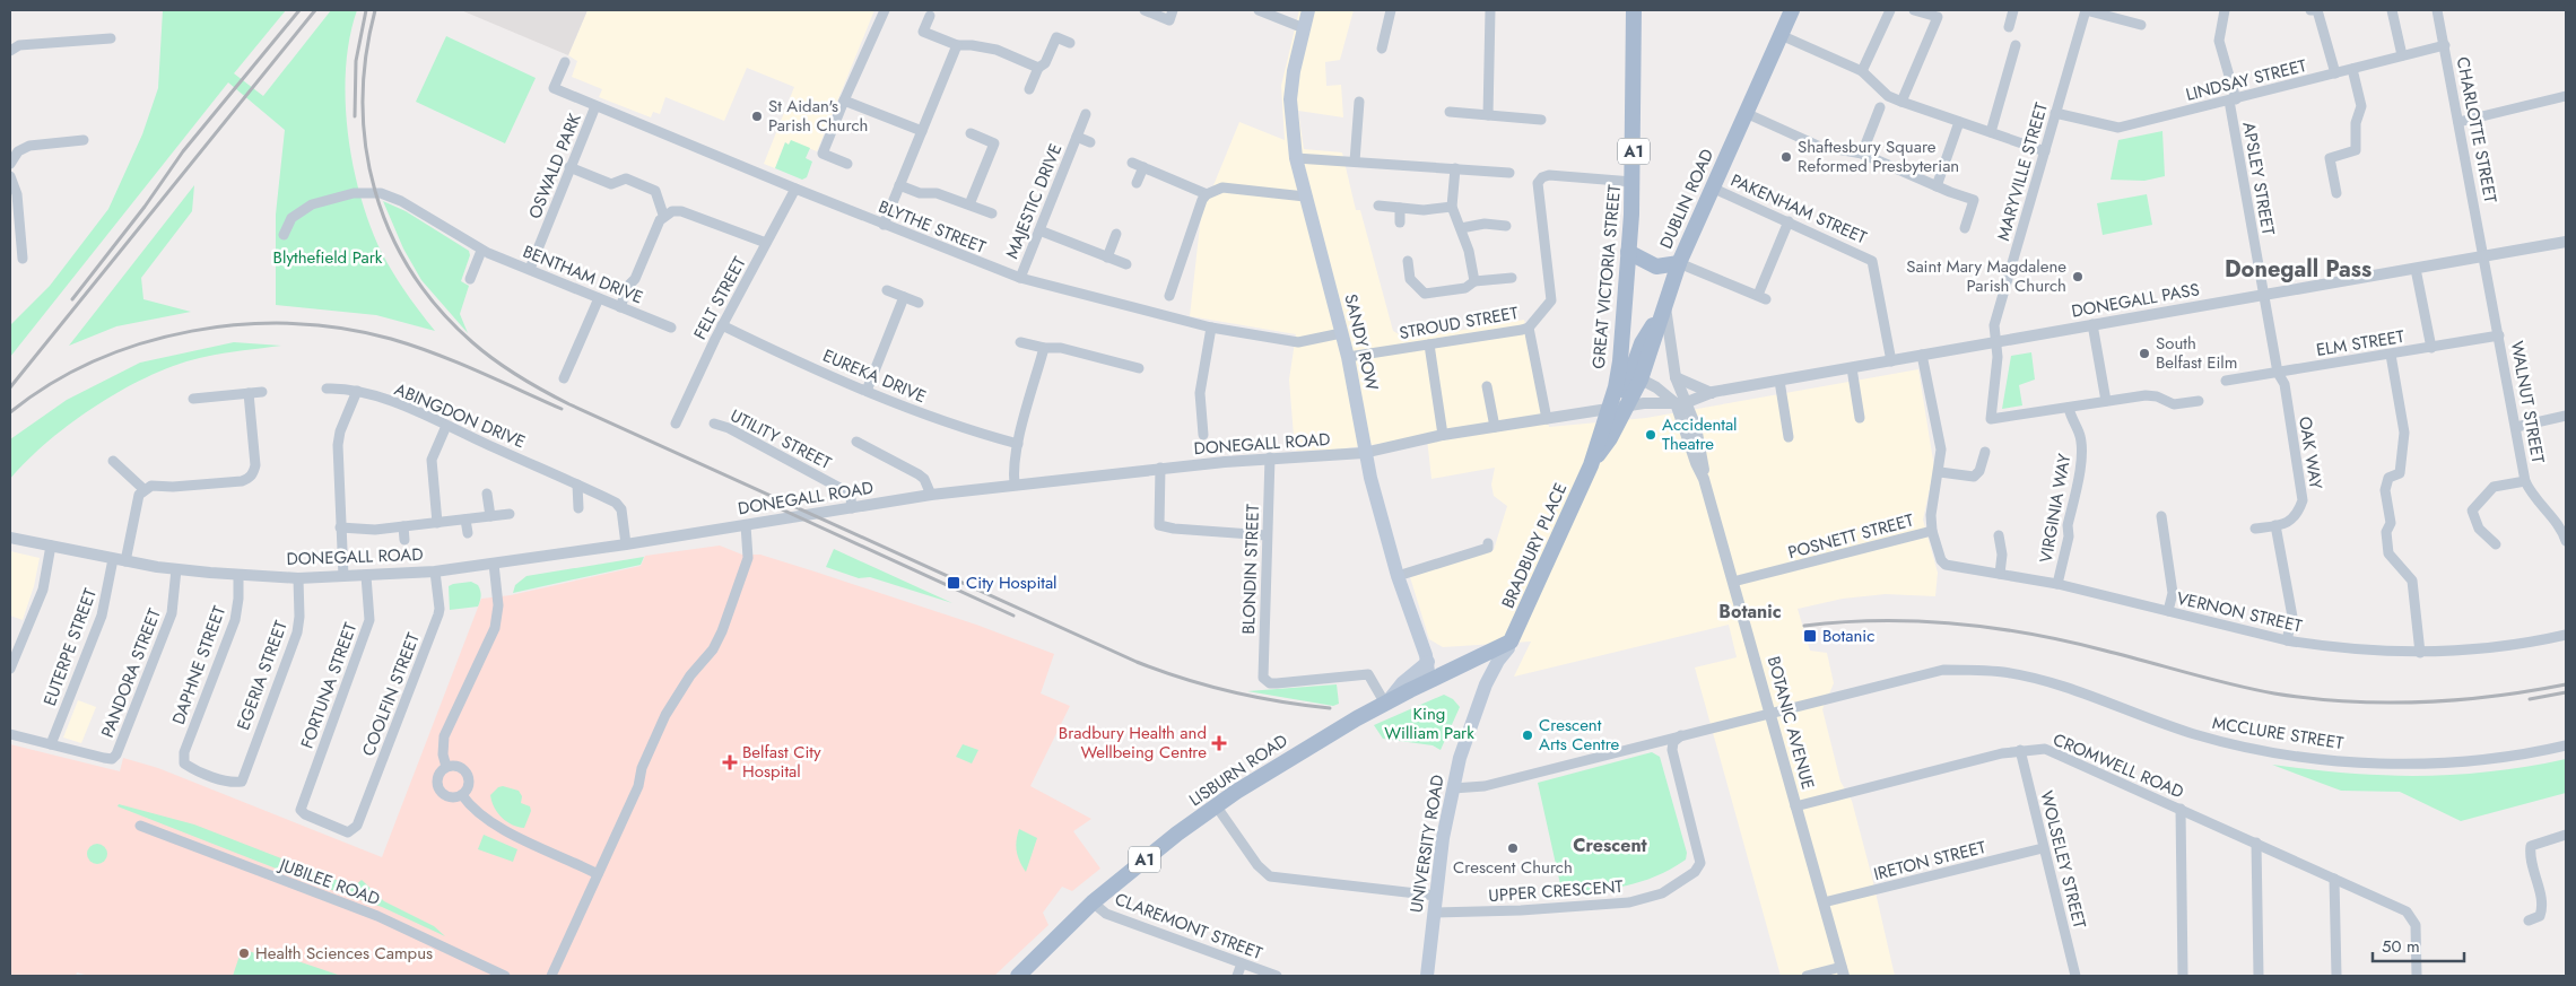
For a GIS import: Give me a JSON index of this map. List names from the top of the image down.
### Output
{
  "streets": {
    "main road": [
      "A1",
      "DUBLIN ROAD",
      "GREAT VICTORIA STREET",
      "SANDY ROW",
      "BRADBURY PLACE",
      "LISBURN ROAD",
      "UNIVERSITY ROAD"
    ],
    "street": [
      "LINDSAY STREET",
      "CHARLOTTE STREET",
      "OSWALD PARK",
      "MARYVILLE STREET",
      "APSLEY STREET",
      "MAJESTIC DRIVE",
      "PAKENHAM STREET",
      "BLYTHE STREET",
      "BENTHAM DRIVE",
      "FELT STREET",
      "DONEGALL PASS",
      "STROUD STREET",
      "ELM STREET",
      "EUREKA DRIVE",
      "WALNUT STREET",
      "ABINGDON DRIVE",
      "UTILITY STREET",
      "DONEGALL ROAD",
      "OAK WAY",
      "VIRGINIA WAY",
      "POSNETT STREET",
      "BLONDIN STREET",
      "VERNON STREET",
      "EUTERPE STREET",
      "DAPHNE STREET",
      "PANDORA STREET",
      "EGERIA STREET",
      "FORTUNA STREET",
      "COOLFIN STREET",
      "BOTANIC AVENUE",
      "MCCLURE STREET",
      "CROMWELL ROAD",
      "WOLSELEY STREET",
      "IRETON STREET",
      "JUBILEE ROAD",
      "UPPER CRESCENT",
      "CLAREMONT STREET"
    ]
  },
  "crossings": [
    ["LINDSAY STREET", "CHARLOTTE STREET"],
    ["LINDSAY STREET", "MARYVILLE STREET"],
    ["LINDSAY STREET", "APSLEY STREET"],
    ["CHARLOTTE STREET", "DONEGALL PASS"],
    ["CHARLOTTE STREET", "WALNUT STREET"],
    ["OSWALD PARK", "BLYTHE STREET"],
    ["OSWALD PARK", "BENTHAM DRIVE"],
    ["MARYVILLE STREET", "DONEGALL PASS"],
    ["MARYVILLE STREET", "VIRGINIA WAY"],
    ["APSLEY STREET", "DONEGALL PASS"],
    ["APSLEY STREET", "ELM STREET"],
    ["APSLEY STREET", "OAK WAY"],
    ["DUBLIN ROAD", "PAKENHAM STREET"],
    ["DUBLIN ROAD", "GREAT VICTORIA STREET"],
    ["DUBLIN ROAD", "DONEGALL PASS"],
    ["DUBLIN ROAD", "DONEGALL ROAD"],
    ["DUBLIN ROAD", "BRADBURY PLACE"],
    ["DUBLIN ROAD", "BOTANIC AVENUE"],
    ["MAJESTIC DRIVE", "BLYTHE STREET"],
    ["PAKENHAM STREET", "DONEGALL PASS"],
    ["BLYTHE STREET", "FELT STREET"],
    ["BLYTHE STREET", "SANDY ROW"],
    ["GREAT VICTORIA STREET", "DONEGALL PASS"],
    ["GREAT VICTORIA STREET", "STROUD STREET"],
    ["GREAT VICTORIA STREET", "DONEGALL ROAD"],
    ["GREAT VICTORIA STREET", "BRADBURY PLACE"],
    ["FELT STREET", "EUREKA DRIVE"],
    ["DONEGALL PASS", "WALNUT STREET"],
    ["DONEGALL PASS", "DONEGALL ROAD"],
    ["DONEGALL PASS", "POSNETT STREET"],
    ["DONEGALL PASS", "BRADBURY PLACE"],
    ["DONEGALL PASS", "BOTANIC AVENUE"],
    ["STROUD STREET", "SANDY ROW"],
    ["SANDY ROW", "DONEGALL ROAD"],
    ["SANDY ROW", "LISBURN ROAD"],
    ["ELM STREET", "WALNUT STREET"],
    ["ELM STREET", "OAK WAY"],
    ["ABINGDON DRIVE", "DONEGALL ROAD"],
    ["UTILITY STREET", "DONEGALL ROAD"],
    ["DONEGALL ROAD", "BRADBURY PLACE"],
    ["DONEGALL ROAD", "BLONDIN STREET"],
    ["DONEGALL ROAD", "EUTERPE STREET"],
    ["DONEGALL ROAD", "DAPHNE STREET"],
    ["DONEGALL ROAD", "PANDORA STREET"],
    ["DONEGALL ROAD", "EGERIA STREET"],
    ["DONEGALL ROAD", "FORTUNA STREET"],
    ["DONEGALL ROAD", "COOLFIN STREET"],
    ["VIRGINIA WAY", "VERNON STREET"],
    ["POSNETT STREET", "VERNON STREET"],
    ["POSNETT STREET", "BOTANIC AVENUE"],
    ["BRADBURY PLACE", "LISBURN ROAD"],
    ["BRADBURY PLACE", "UNIVERSITY ROAD"],
    ["BLONDIN STREET", "LISBURN ROAD"],
    ["EUTERPE STREET", "PANDORA STREET"],
    ["DAPHNE STREET", "EGERIA STREET"],
    ["FORTUNA STREET", "COOLFIN STREET"],
    ["BOTANIC AVENUE", "MCCLURE STREET"],
    ["BOTANIC AVENUE", "CROMWELL ROAD"],
    ["BOTANIC AVENUE", "IRETON STREET"],
    ["MCCLURE STREET", "UNIVERSITY ROAD"],
    ["CROMWELL ROAD", "WOLSELEY STREET"],
    ["LISBURN ROAD", "UNIVERSITY ROAD"],
    ["LISBURN ROAD", "CLAREMONT STREET"],
    ["UNIVERSITY ROAD", "UPPER CRESCENT"],
    ["WOLSELEY STREET", "IRETON STREET"]
  ],
  "districts": ["Donegall Pass", "Botanic", "Crescent"],
  "parks": ["Blythefield Park", "King William Park"],
  "places": {
    "other": [
      "St Aidan's Parish Church",
      "Shaftesbury Square Reformed Presbyterian",
      "Saint Mary Magdalene Parish Church",
      "South Belfast Eilm",
      "Accidental Theatre",
      "Crescent Arts Centre",
      "Crescent Church",
      "Health Sciences Campus"
    ],
    "transit": ["City Hospital", "Botanic"],
    "health": ["Bradbury Health and Wellbeing Centre", "Belfast City Hospital"]
  },
  "scale_bar": "50 m"
}
